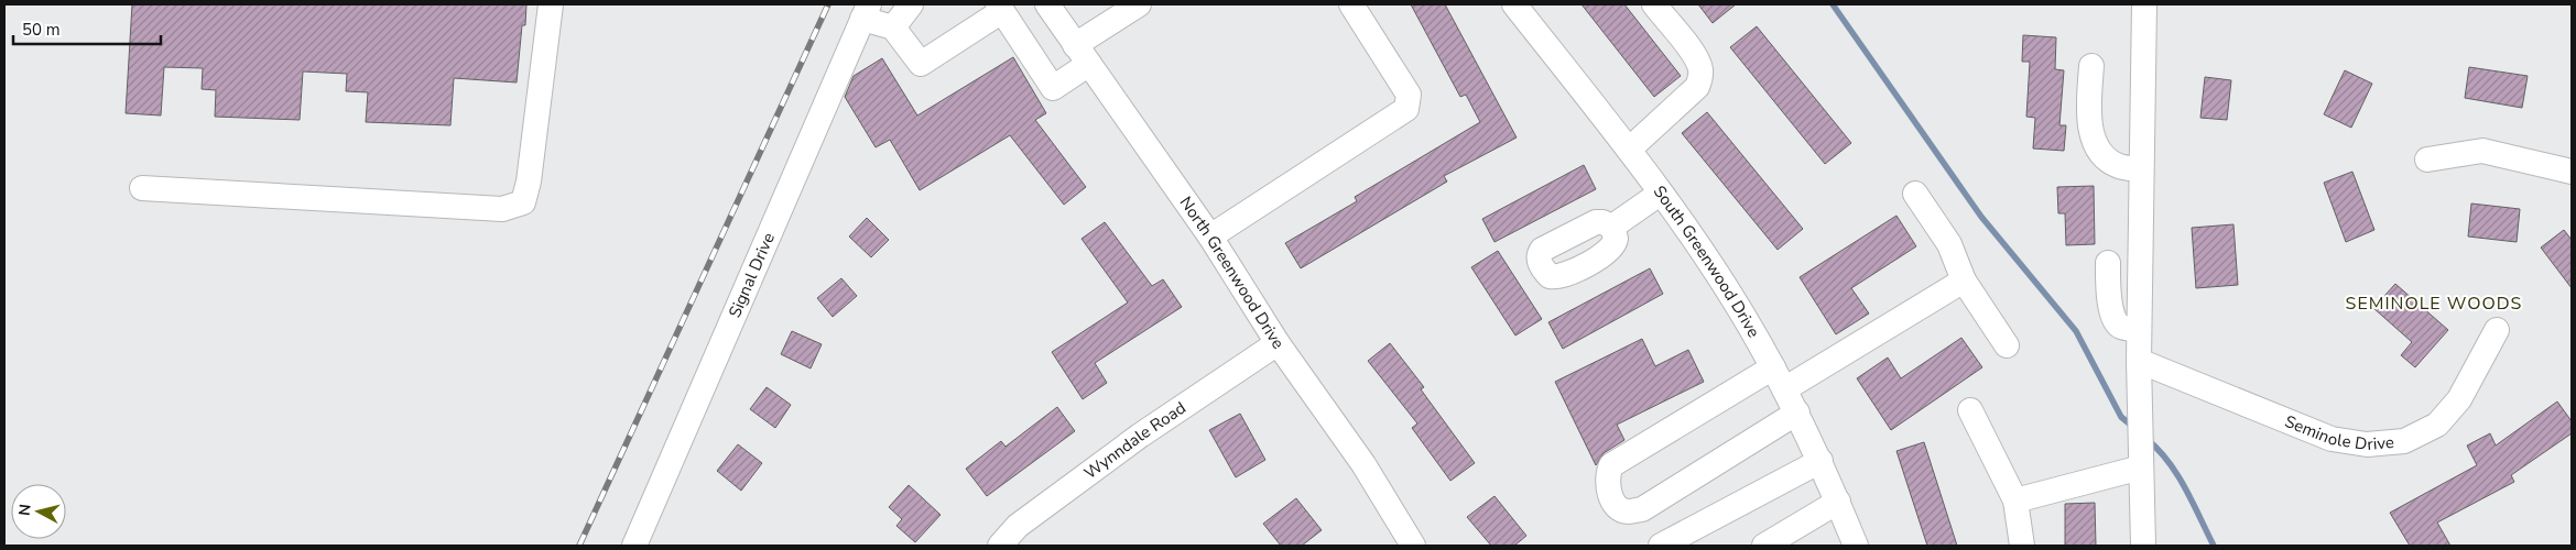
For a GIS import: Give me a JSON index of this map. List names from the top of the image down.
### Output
{
  "streets": {
    "street": [
      "South Greenwood Drive",
      "North Greenwood Drive",
      "Signal Drive",
      "Seminole Drive",
      "Wynndale Road"
    ]
  },
  "crossings": [
    ["North Greenwood Drive", "Wynndale Road"]
  ],
  "districts": ["SEMINOLE WOODS"],
  "scale_bar": "50 m",
  "north": "left"
}
